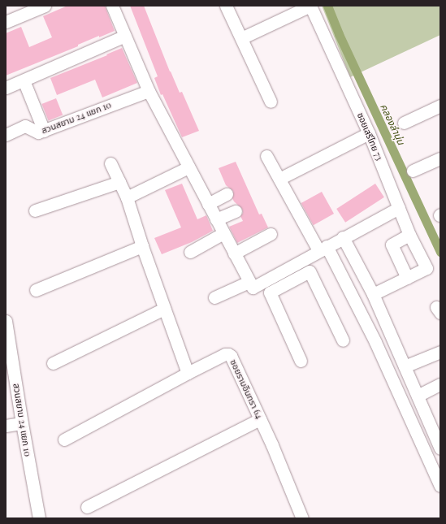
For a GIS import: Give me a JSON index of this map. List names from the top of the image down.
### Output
{
  "streets": {
    "street": ["สวนสยาม 24 แยก 10", "ซอยเสรีไทย 73", "ซอยรามอินทรา 64"]
  },
  "water": ["คลองลำนุ่น"]
}
